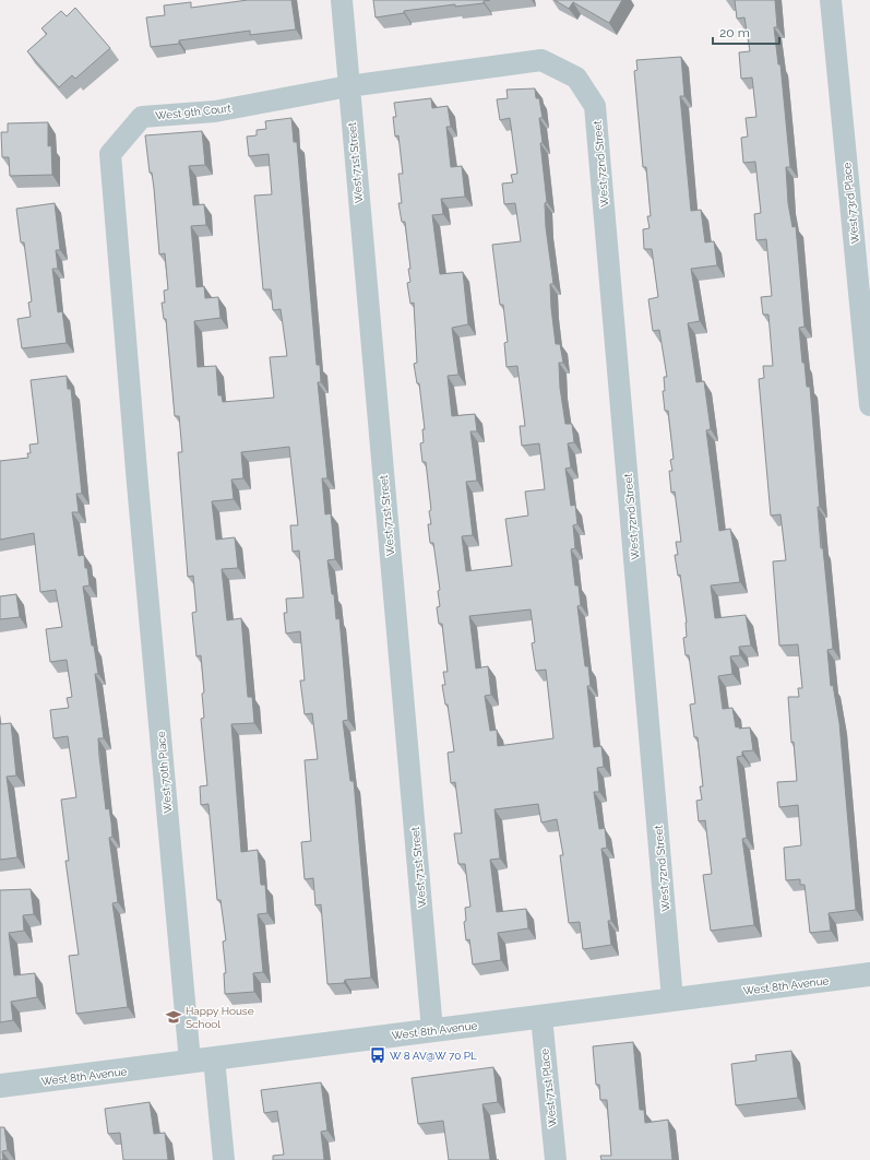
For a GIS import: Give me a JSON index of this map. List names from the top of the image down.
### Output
{
  "streets": {
    "street": [
      "West 9th Court",
      "West 71st Street",
      "West 72nd Street",
      "West 73rd Place",
      "West 70th Place",
      "West 8th Avenue",
      "West 71st Place"
    ]
  },
  "crossings": [
    ["West 9th Court", "West 71st Street"],
    ["West 9th Court", "West 72nd Street"],
    ["West 9th Court", "West 70th Place"],
    ["West 71st Street", "West 8th Avenue"],
    ["West 72nd Street", "West 8th Avenue"],
    ["West 70th Place", "West 8th Avenue"],
    ["West 8th Avenue", "West 71st Place"]
  ],
  "places": {
    "school or university": ["Happy House School"],
    "bus stop": ["W 8 AV@W 70 PL"]
  },
  "scale_bar": "20 m"
}
